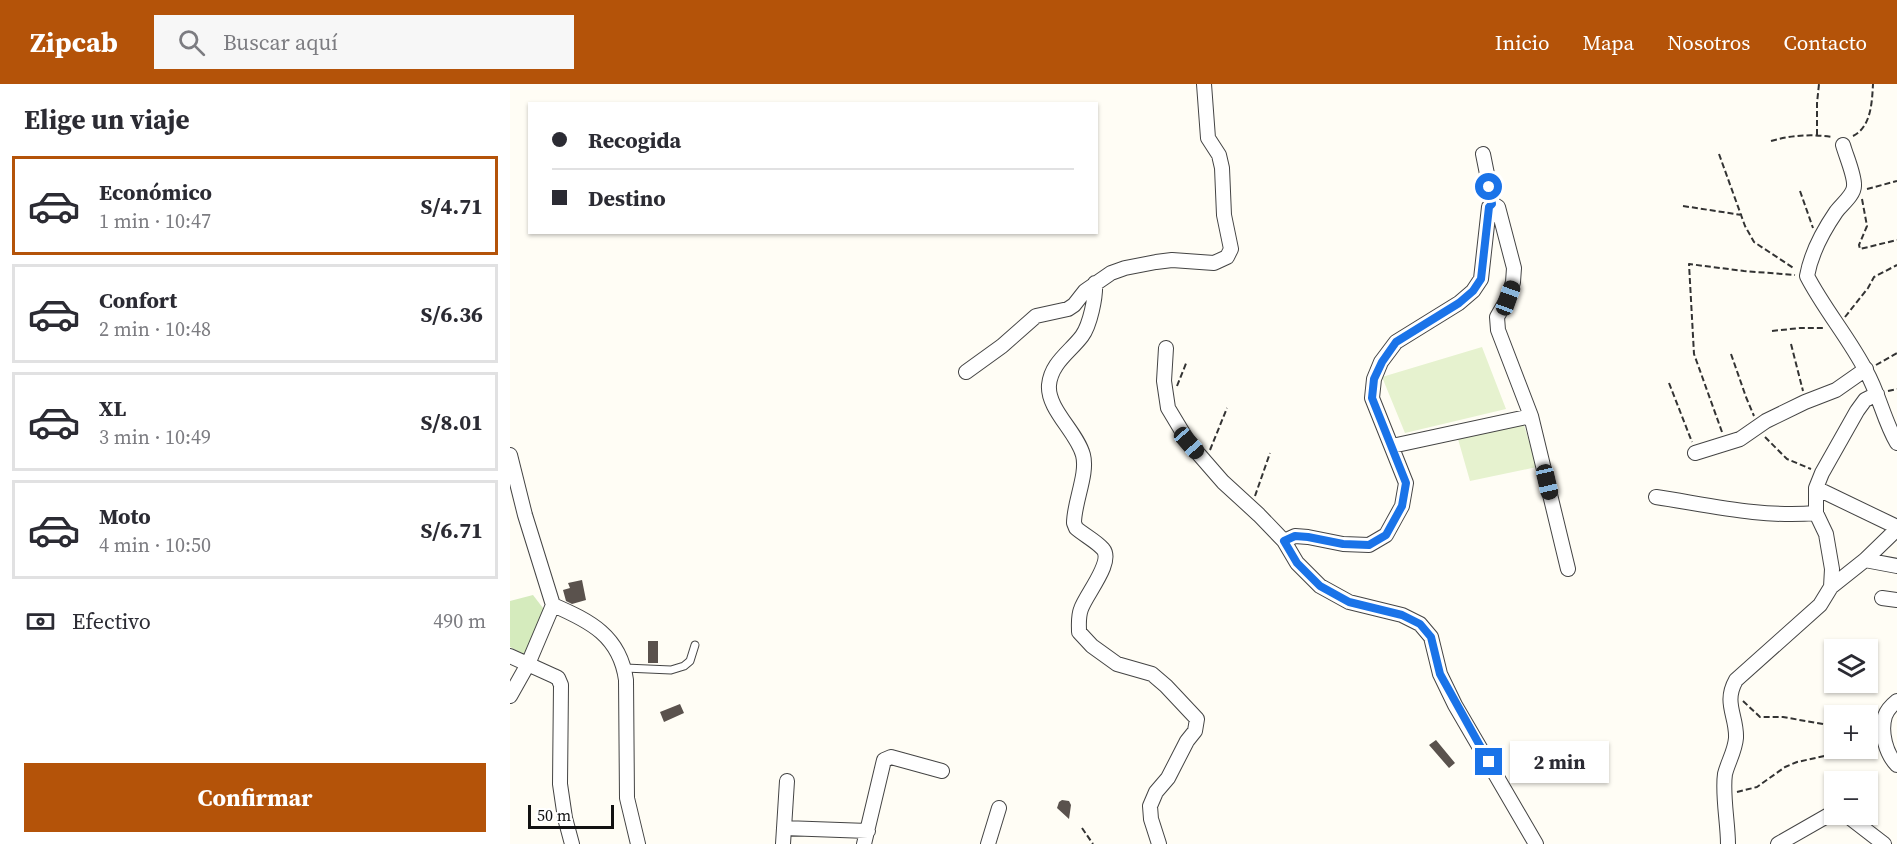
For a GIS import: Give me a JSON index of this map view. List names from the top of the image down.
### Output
{
  "scale_bar": "50 m",
  "page": {
    "header": "Zipcab",
    "search": "Buscar aquí",
    "nav": [
      "Inicio",
      "Mapa",
      "Nosotros",
      "Contacto"
    ],
    "heading": "Elige un viaje",
    "banner": ["Recogida", "Destino"],
    "list": [
      {
        "name": "Económico",
        "note": "1 min · 10:47",
        "value": "S/4.71"
      },
      {
        "name": "Confort",
        "note": "2 min · 10:48",
        "value": "S/6.36"
      },
      {
        "name": "XL",
        "note": "3 min · 10:49",
        "value": "S/8.01"
      },
      {
        "name": "Moto",
        "note": "4 min · 10:50",
        "value": "S/6.71"
      }
    ],
    "pay": ["Efectivo", "490 m"],
    "map_buttons": ["+", "−"],
    "bubble": "2 min",
    "buttons": "Confirmar",
    "scale": "50 m"
  }
}
